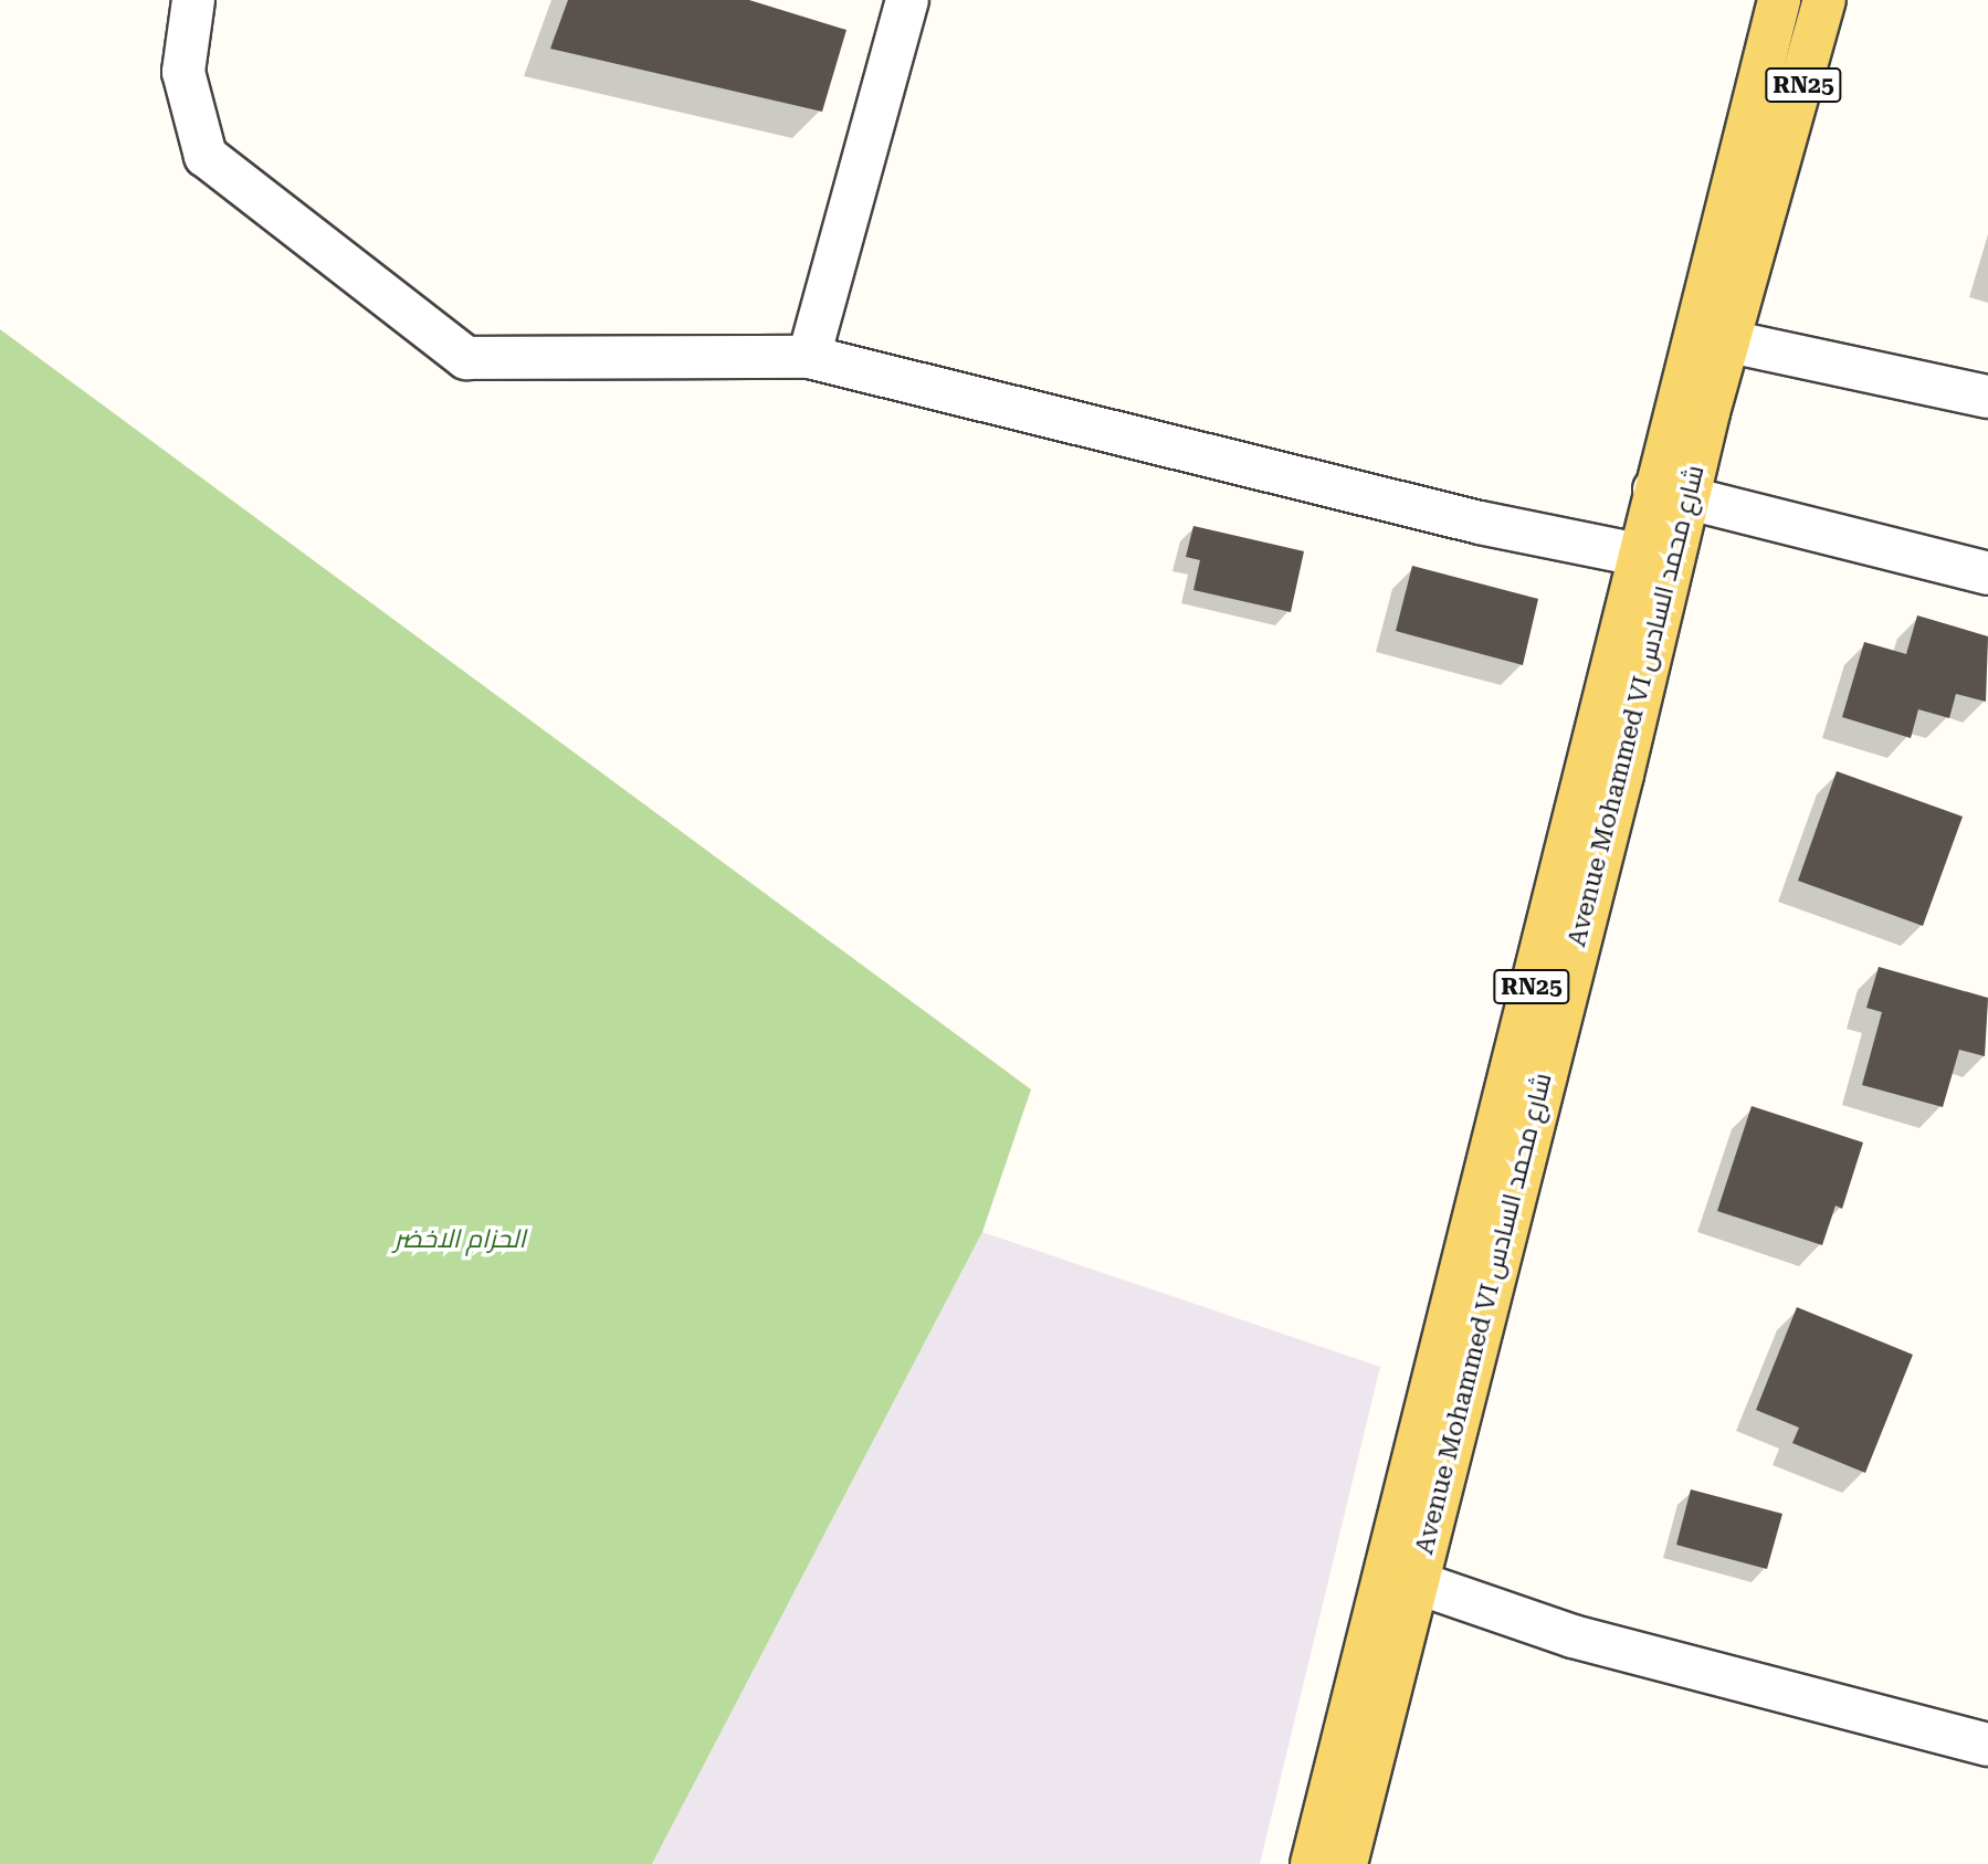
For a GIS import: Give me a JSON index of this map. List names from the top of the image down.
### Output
{
  "streets": {
    "main road": ["RN25", "Avenue Mohammed VI شارع محمد السادس"]
  },
  "parks": ["الحزام الاخضر"]
}
